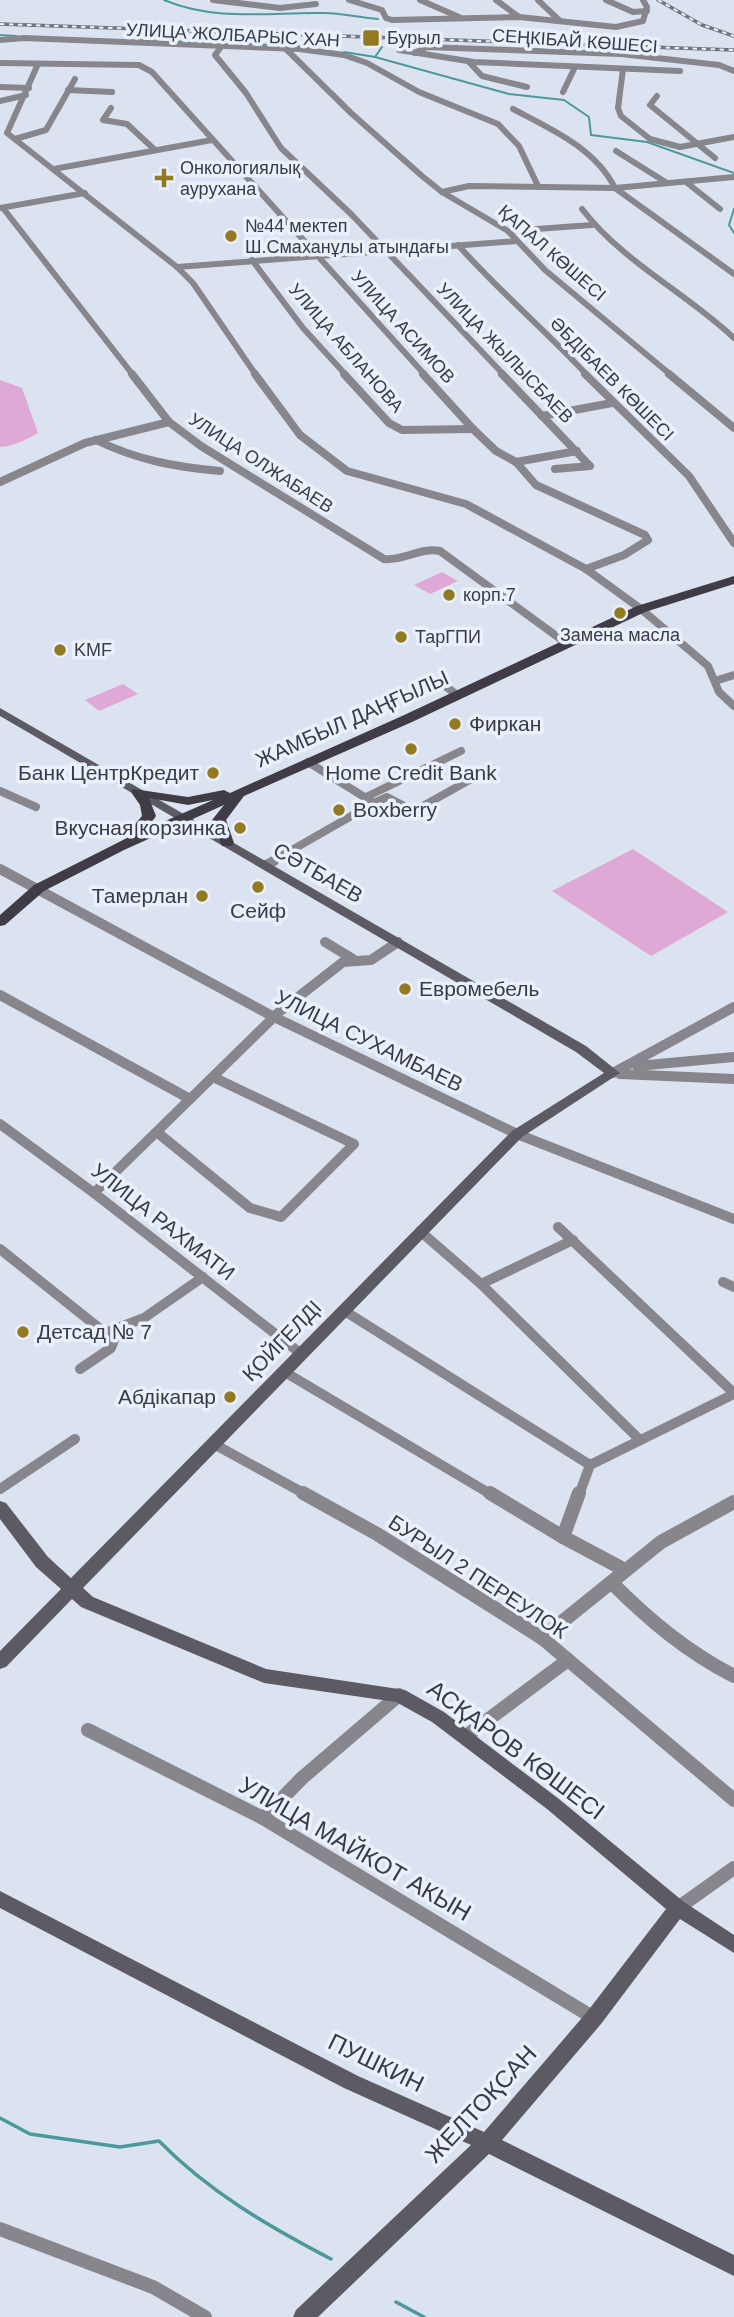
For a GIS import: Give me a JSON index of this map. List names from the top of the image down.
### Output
{
  "streets": {
    "main road": ["ЖАМБЫЛ ДАҢҒЫЛЫ"],
    "street": [
      "УЛИЦА ЖОЛБАРЫС ХАН",
      "СЕҢКІБАЙ КӨШЕСІ",
      "ҚАПАЛ КӨШЕСІ",
      "УЛИЦА АСИМОВ",
      "УЛИЦА АБЛАНОВА",
      "УЛИЦА ЖЫЛЫСБАЕВ",
      "ӘБДІБАЕВ КӨШЕСІ",
      "УЛИЦА ОЛЖАБАЕВ",
      "СӘТБАЕВ",
      "УЛИЦА СУХАМБАЕВ",
      "УЛИЦА РАХМАТИ",
      "ҚОЙГЕЛДІ",
      "БУРЫЛ 2 ПЕРЕУЛОК",
      "АСҚАРОВ КӨШЕСІ",
      "УЛИЦА МАЙКОТ АКЫН",
      "ПУШКИН",
      "ЖЕЛТОҚСАН"
    ]
  },
  "crossings": [
    ["УЛИЦА ЖОЛБАРЫС ХАН", "ҚАПАЛ КӨШЕСІ"],
    ["УЛИЦА ЖОЛБАРЫС ХАН", "УЛИЦА ЖЫЛЫСБАЕВ"],
    ["УЛИЦА АСИМОВ", "УЛИЦА АБЛАНОВА"],
    ["УЛИЦА ОЛЖАБАЕВ", "ЖАМБЫЛ ДАҢҒЫЛЫ"],
    ["ЖАМБЫЛ ДАҢҒЫЛЫ", "СӘТБАЕВ"],
    ["ЖАМБЫЛ ДАҢҒЫЛЫ", "УЛИЦА СУХАМБАЕВ"],
    ["СӘТБАЕВ", "ҚОЙГЕЛДІ"],
    ["УЛИЦА СУХАМБАЕВ", "ҚОЙГЕЛДІ"],
    ["УЛИЦА РАХМАТИ", "ҚОЙГЕЛДІ"],
    ["ҚОЙГЕЛДІ", "БУРЫЛ 2 ПЕРЕУЛОК"],
    ["ҚОЙГЕЛДІ", "АСҚАРОВ КӨШЕСІ"],
    ["АСҚАРОВ КӨШЕСІ", "ЖЕЛТОҚСАН"],
    ["УЛИЦА МАЙКОТ АКЫН", "ЖЕЛТОҚСАН"],
    ["ПУШКИН", "ЖЕЛТОҚСАН"]
  ],
  "places": {
    "transit": ["Бурыл"],
    "health": ["Онкологиялық аурухана"],
    "other": [
      "№44 мектеп Ш.Смаханұлы атындағы",
      "корп.7",
      "Замена масла",
      "ТарГПИ",
      "KMF",
      "Фиркан",
      "Home Credit Bank",
      "Банк ЦентрКредит",
      "Boxberry",
      "Вкусная корзинка",
      "Сейф",
      "Тамерлан",
      "Евромебель",
      "Детсад № 7",
      "Абдiкапар"
    ]
  }
}
